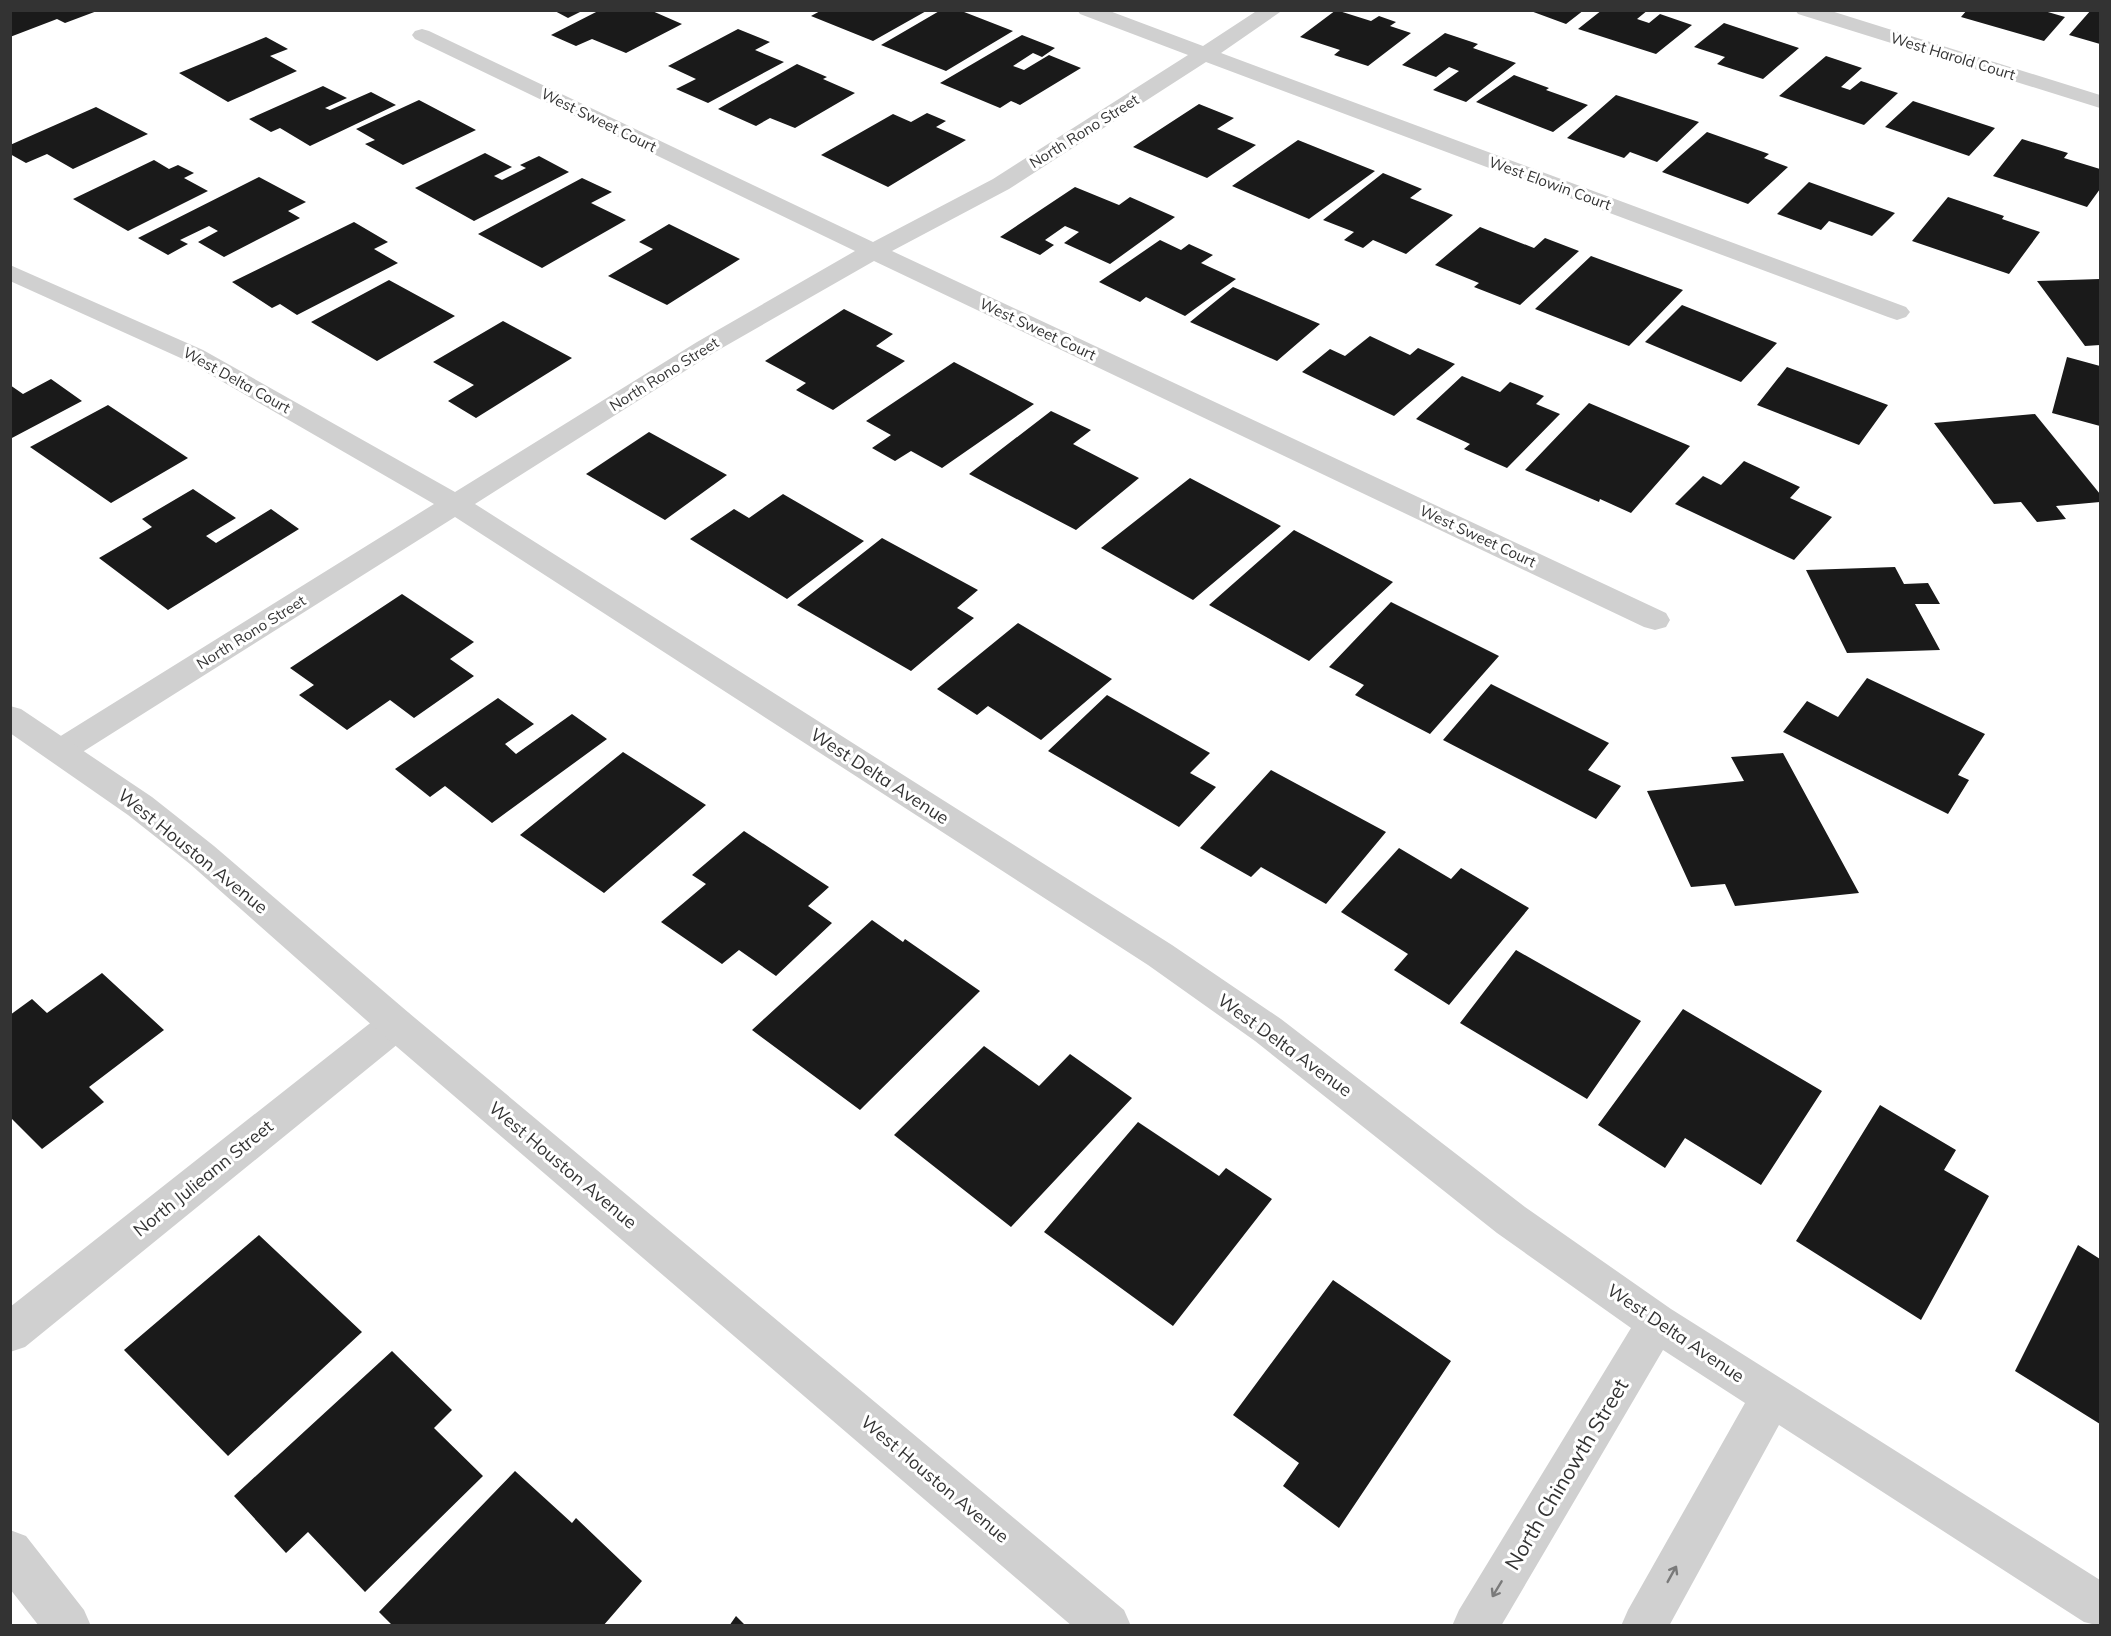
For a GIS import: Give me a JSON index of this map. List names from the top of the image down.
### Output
{
  "streets": {
    "street": [
      "West Harold Court",
      "West Sweet Court",
      "North Rono Street",
      "West Elowin Court",
      "West Delta Court",
      "West Delta Avenue",
      "West Houston Avenue",
      "North Julieann Street",
      "North Chinowth Street"
    ]
  },
  "crossings": [
    ["West Sweet Court", "North Rono Street"],
    ["North Rono Street", "West Elowin Court"],
    ["North Rono Street", "West Delta Court"],
    ["North Rono Street", "West Delta Avenue"],
    ["North Rono Street", "West Houston Avenue"],
    ["West Delta Court", "West Delta Avenue"],
    ["West Delta Avenue", "North Chinowth Street"],
    ["West Houston Avenue", "North Julieann Street"]
  ]
}
